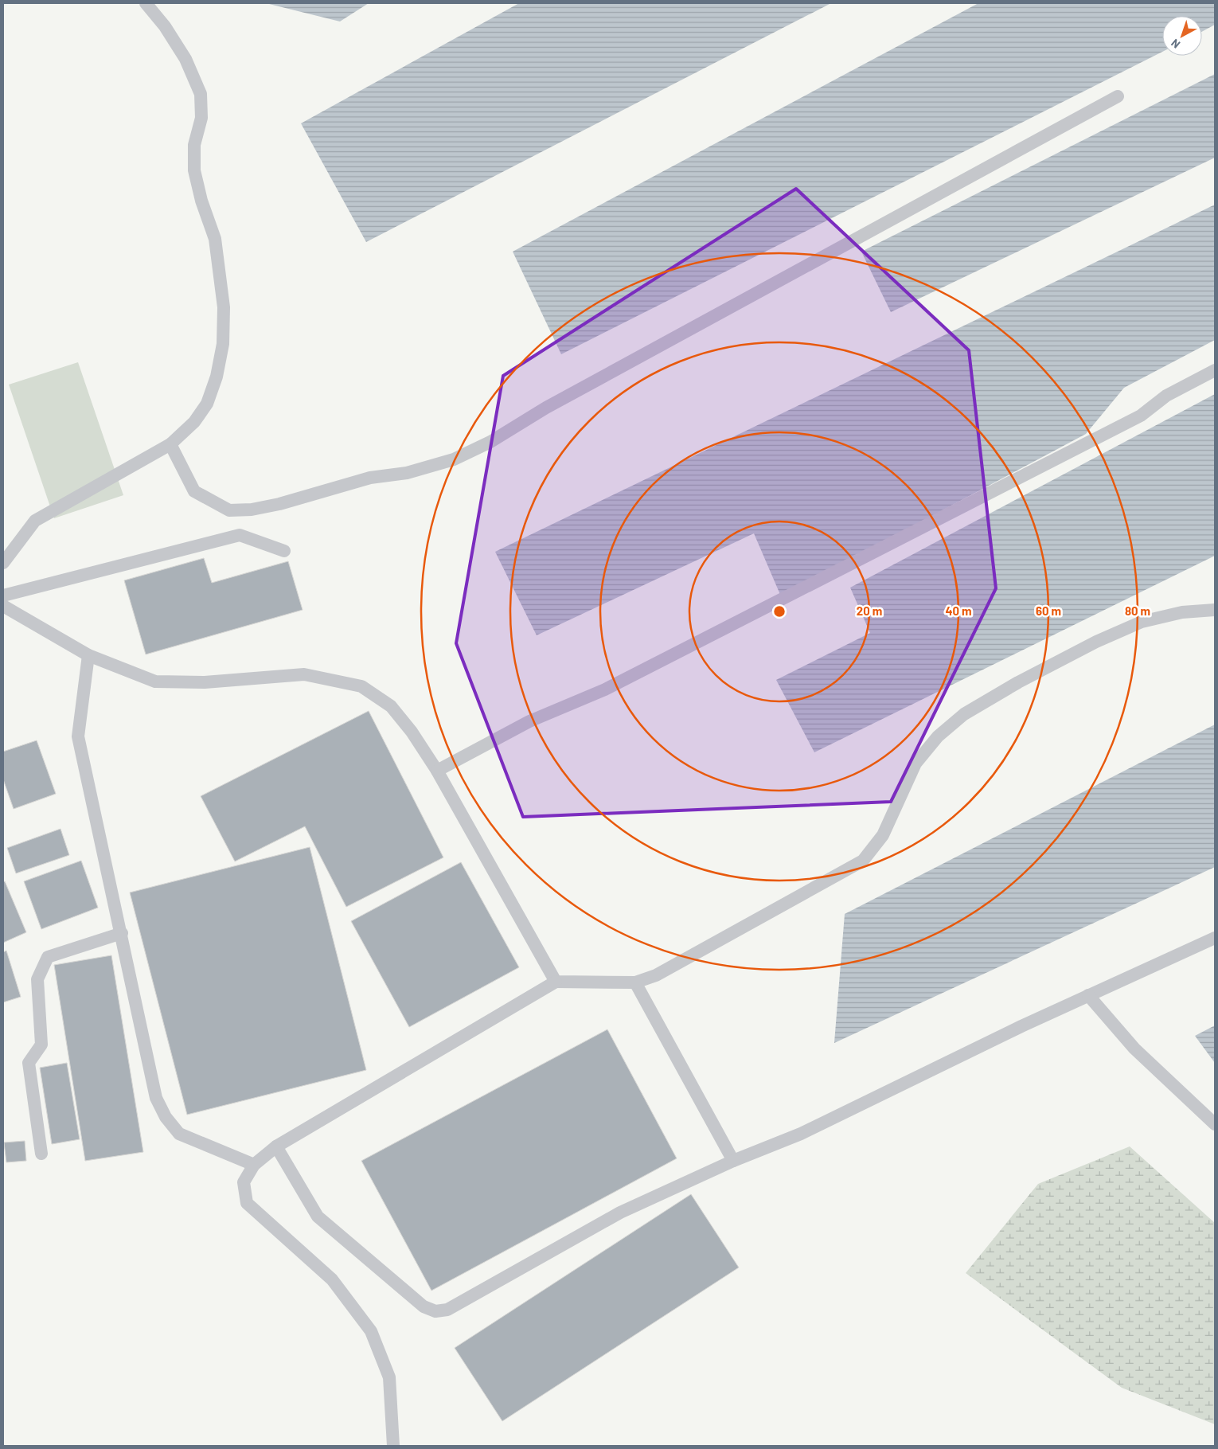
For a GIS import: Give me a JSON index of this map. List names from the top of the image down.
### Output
{
  "north": "bottom left",
  "rings": [
    "20 m",
    "40 m",
    "60 m",
    "80 m"
  ]
}
